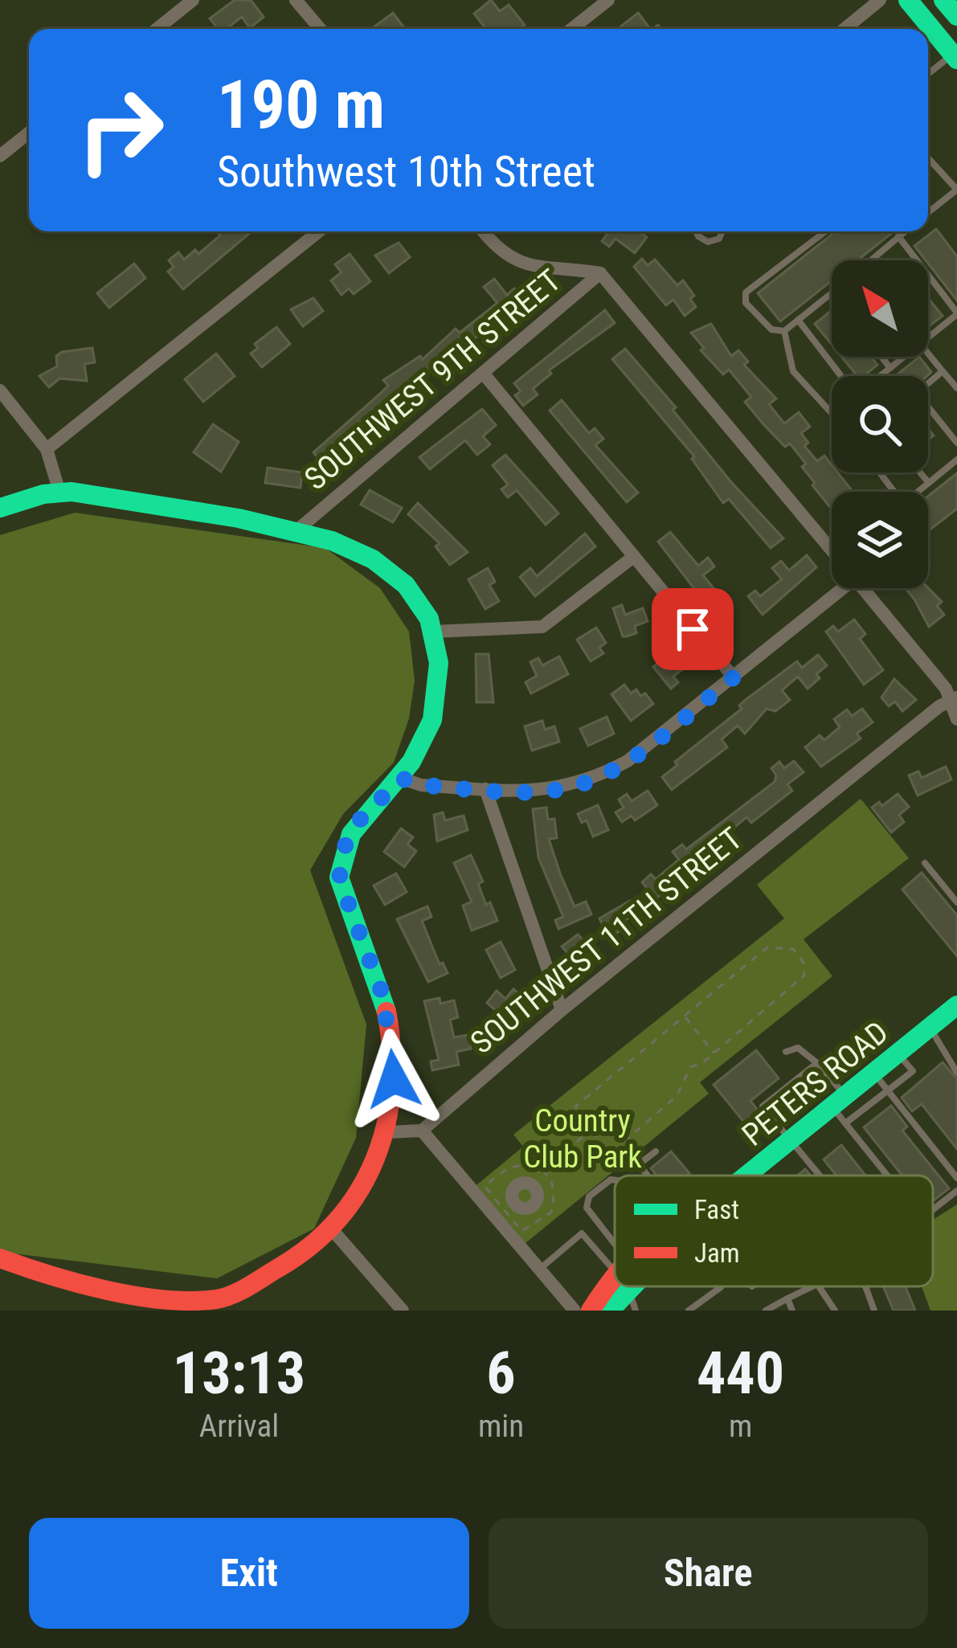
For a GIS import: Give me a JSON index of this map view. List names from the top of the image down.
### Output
{
  "streets": {
    "street": ["SOUTHWEST 9TH STREET", "SOUTHWEST 11TH STREET", "PETERS ROAD"]
  },
  "parks": ["Country Club Park"],
  "legend": ["Fast", "Jam"],
  "north": "top left",
  "page": {
    "turn": ["190 m", "Southwest 10th Street"],
    "eta": [
      "13:13",
      "Arrival",
      "6",
      "min",
      "440",
      "m"
    ],
    "buttons": ["Exit", "Share"]
  }
}
